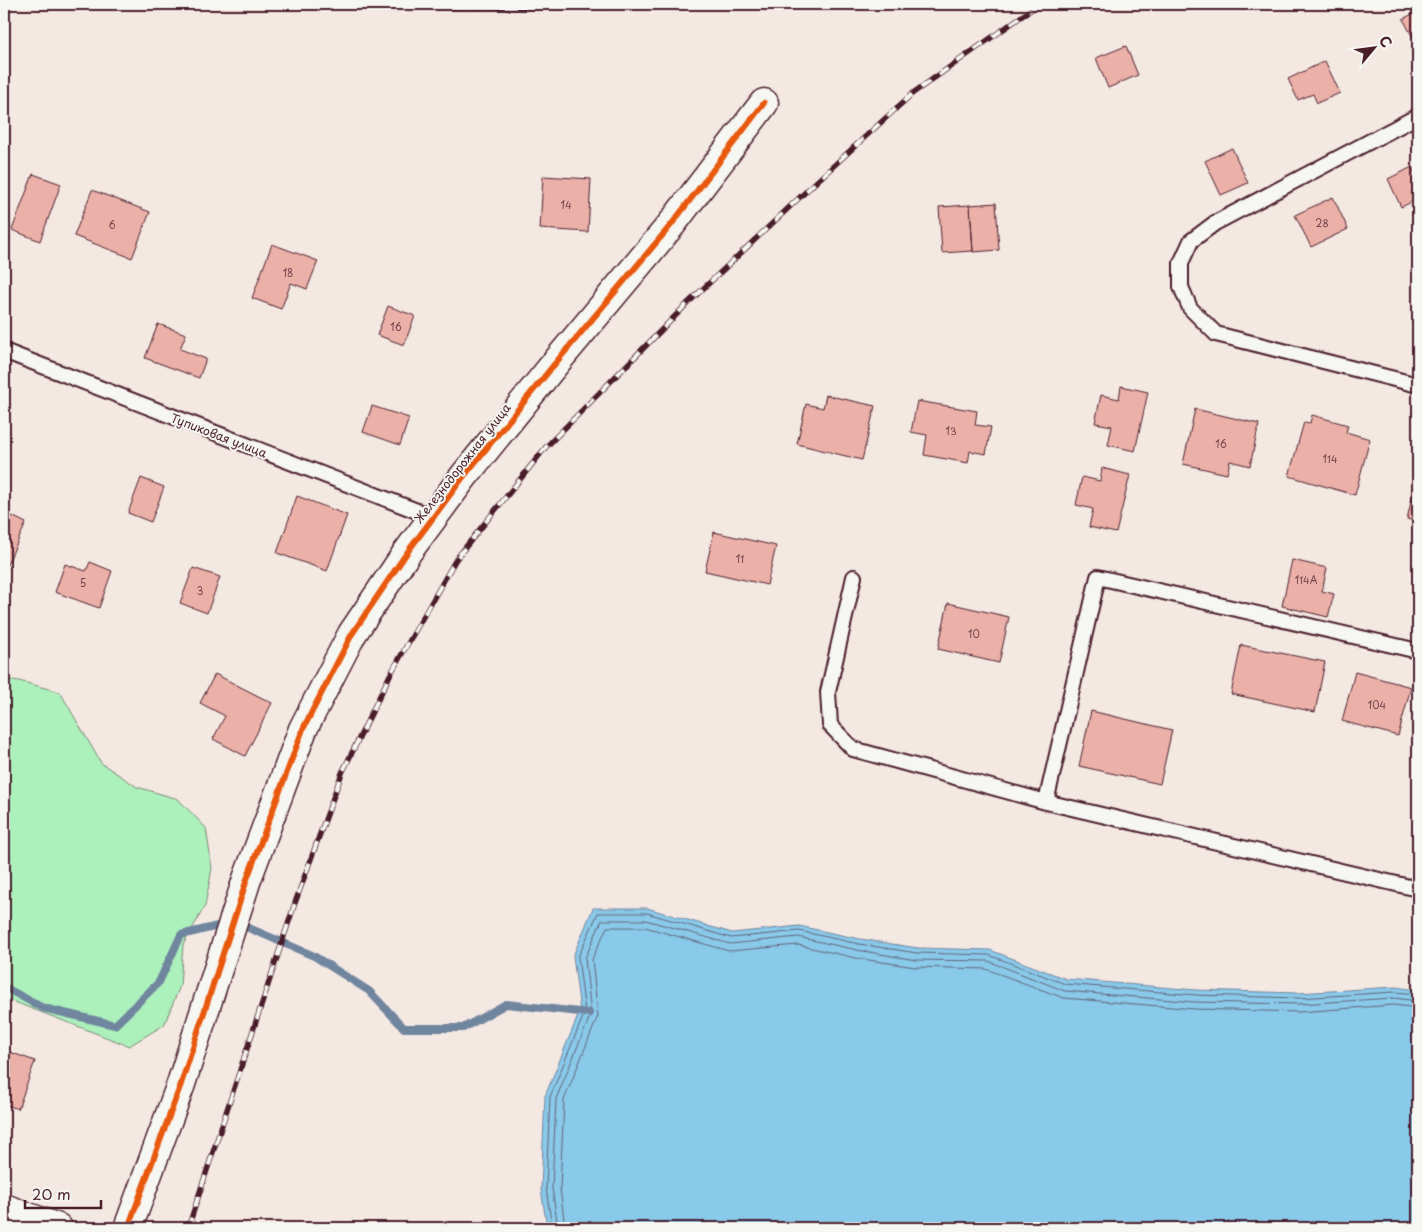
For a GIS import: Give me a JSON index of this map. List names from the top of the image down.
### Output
{
  "streets": {
    "street": ["Железнодорожная улица"],
    "lane": ["Тупиковая улица"]
  },
  "crossings": [
    ["Тупиковая улица", "Железнодорожная улица"]
  ],
  "house_numbers": [
    "14",
    "28",
    "6",
    "18",
    "16",
    "13",
    "16",
    "114",
    "11",
    "114А",
    "5",
    "3",
    "10",
    "104"
  ],
  "scale_bar": "20 m",
  "north": "top right"
}
